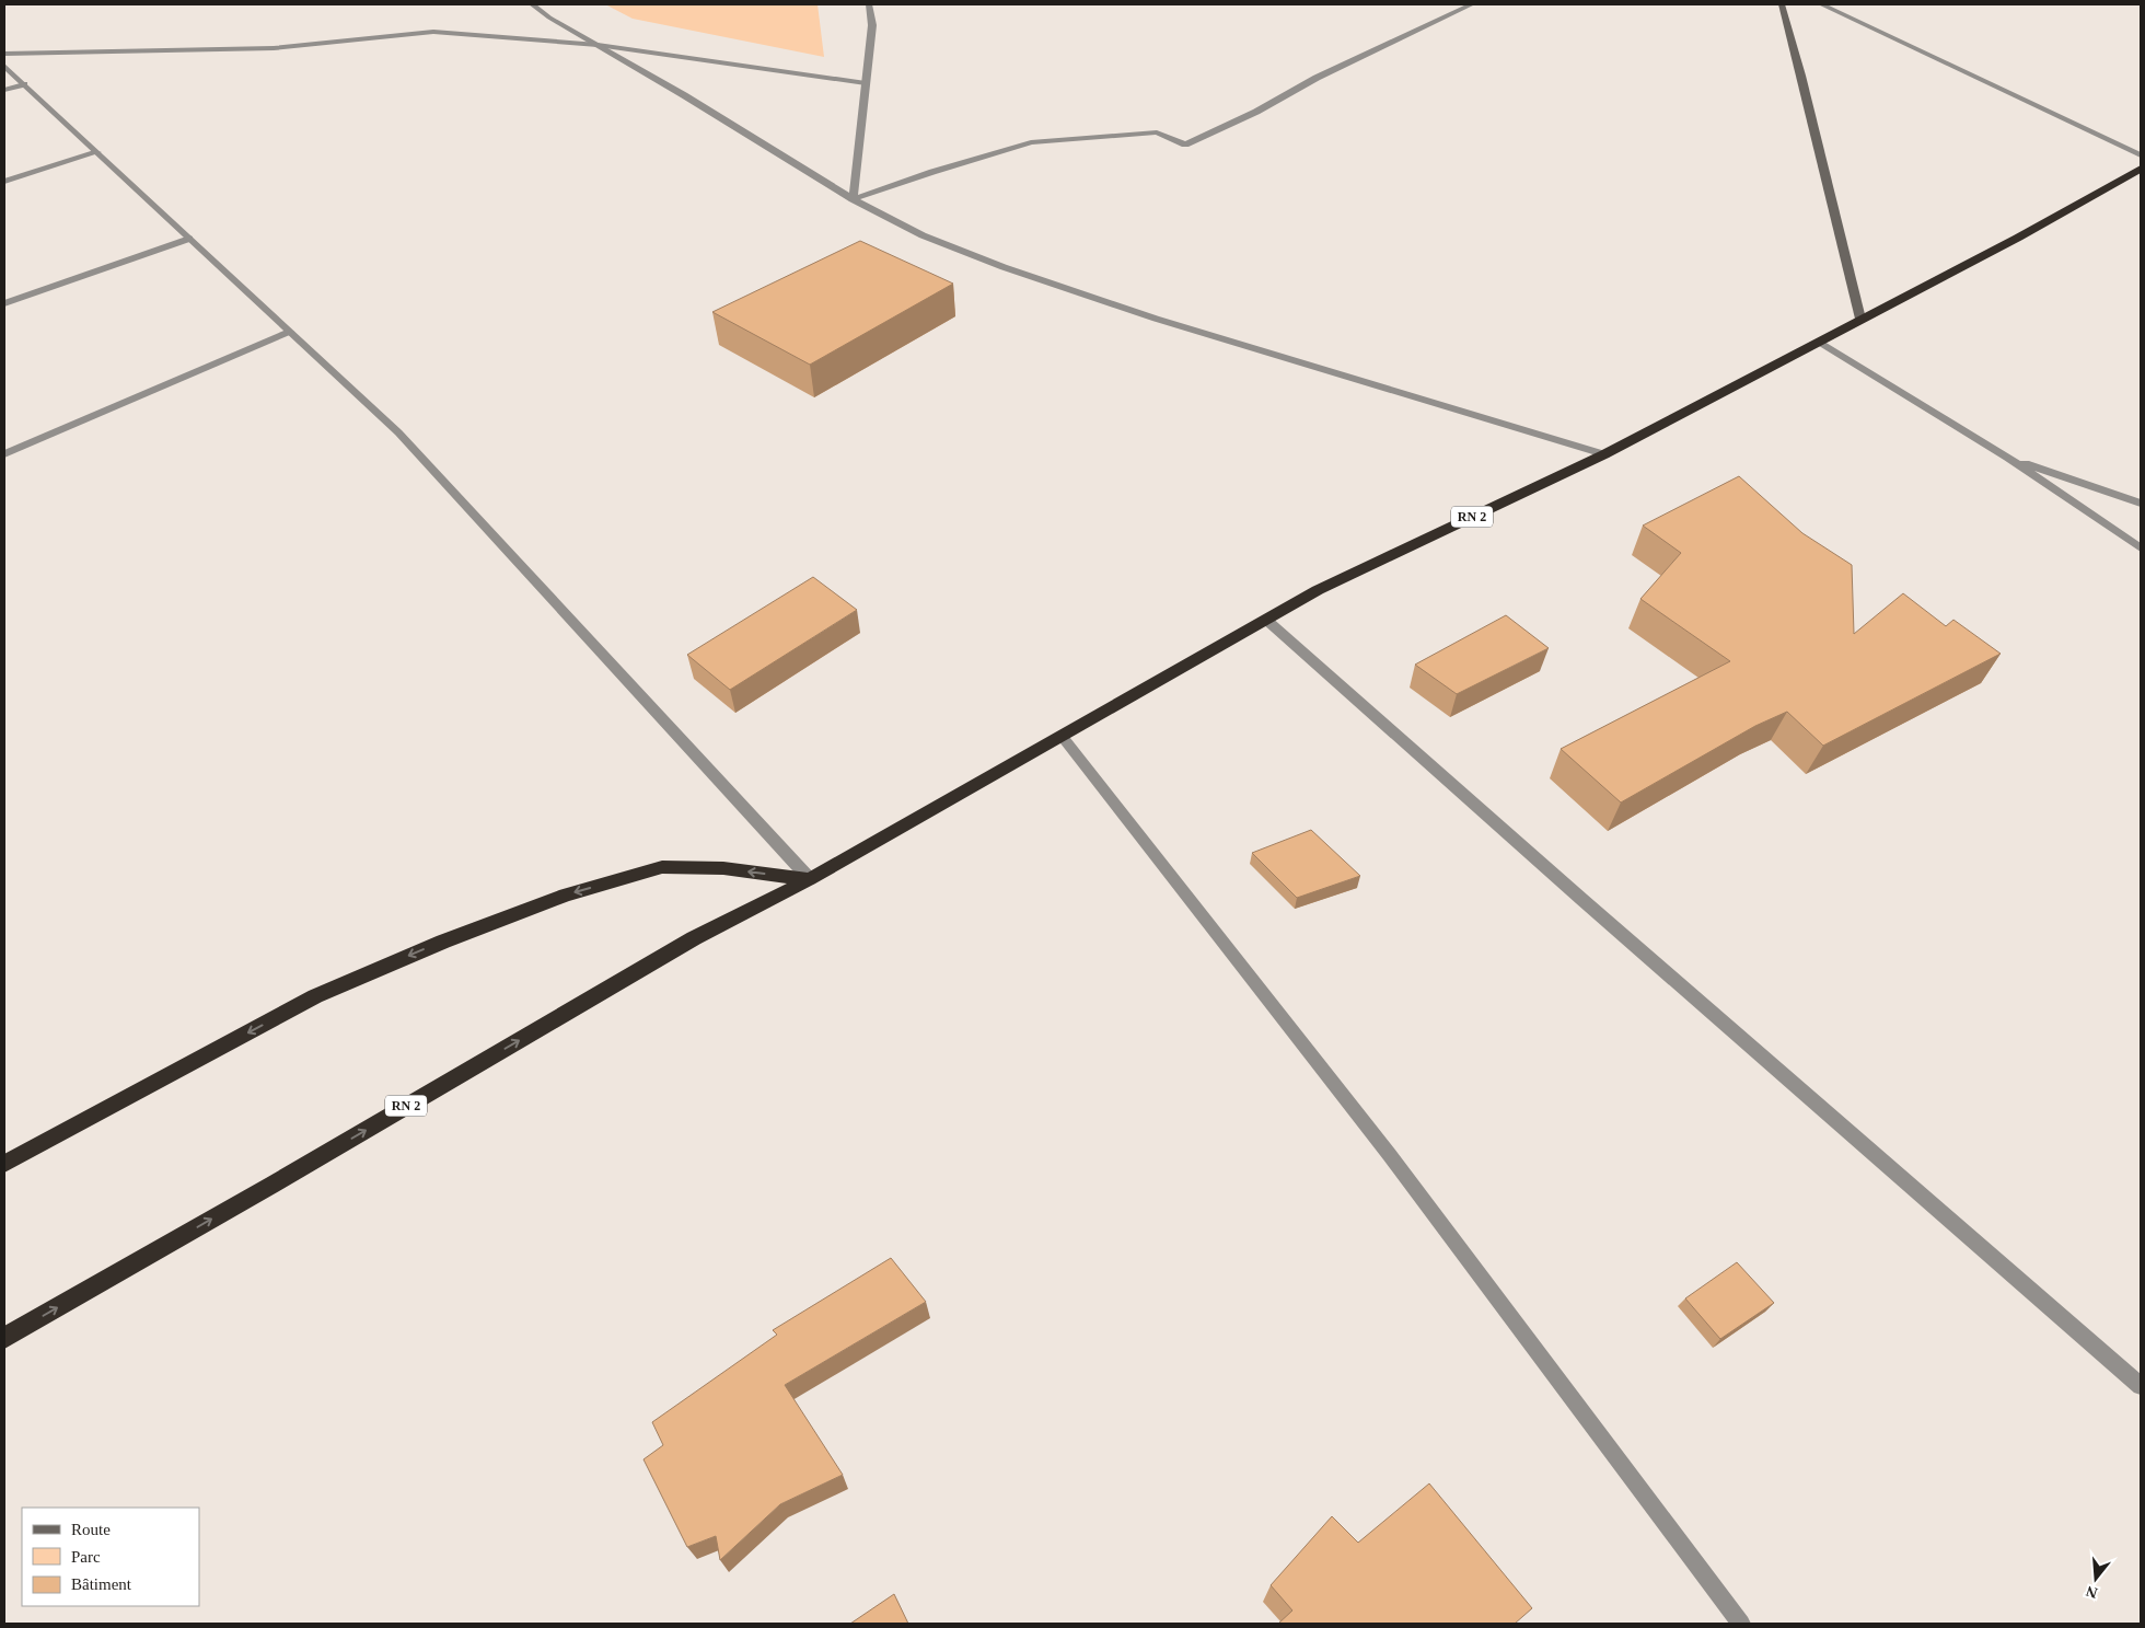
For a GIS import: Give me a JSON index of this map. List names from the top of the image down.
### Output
{
  "streets": {
    "highway": ["RN 2"]
  },
  "legend": ["Route", "Parc", "Bâtiment"],
  "north": "bottom"
}
